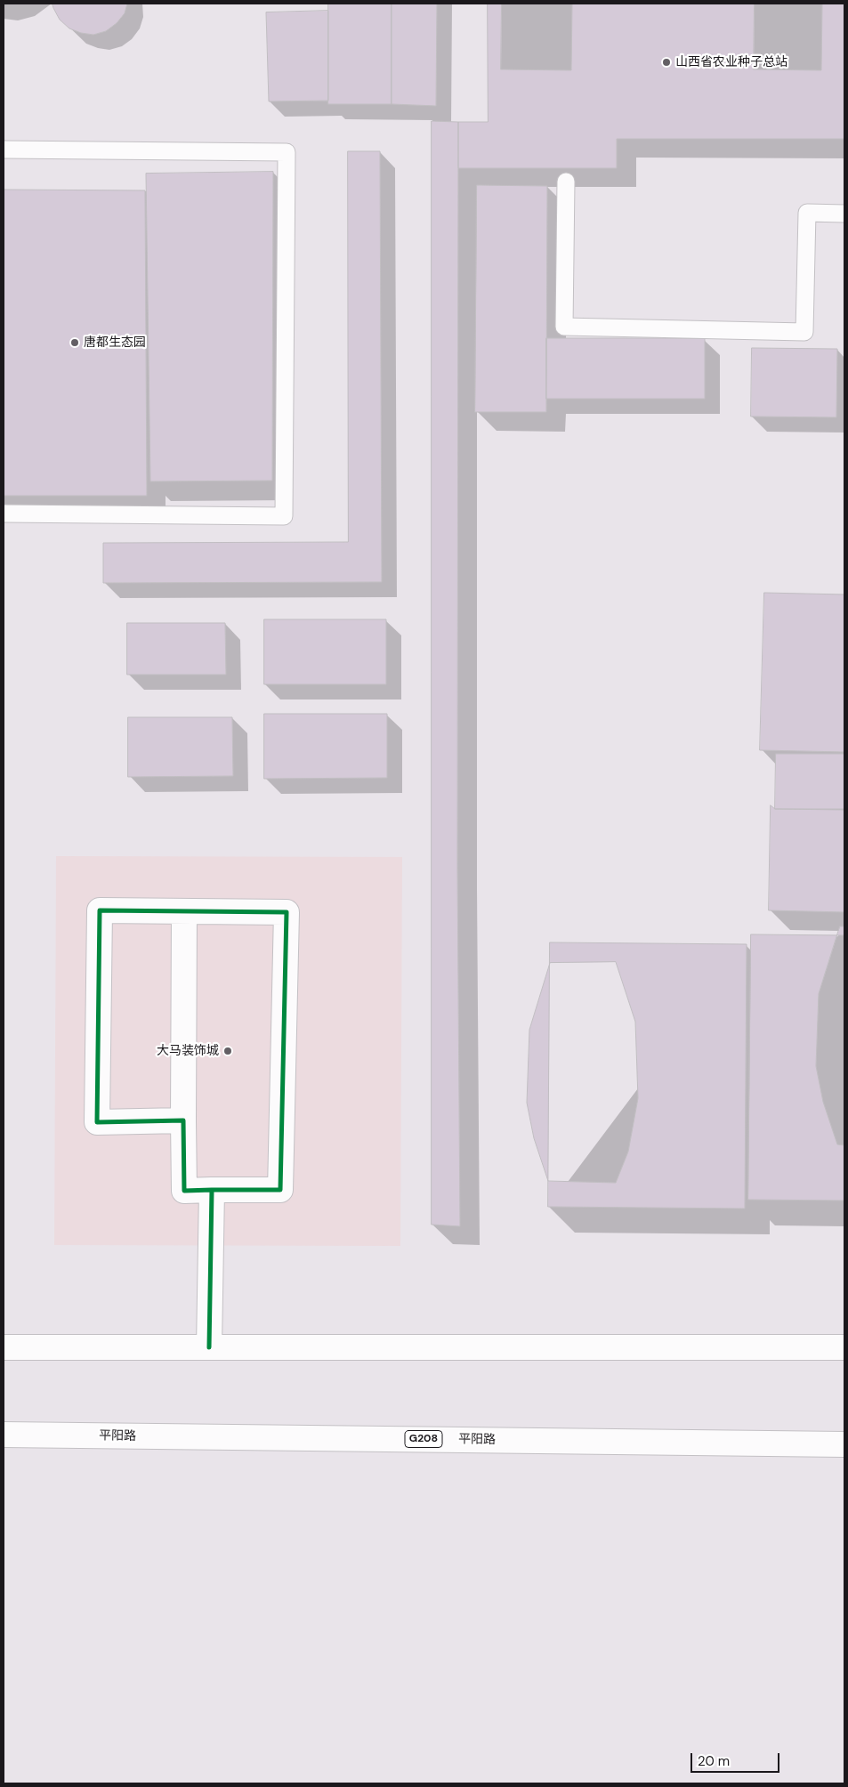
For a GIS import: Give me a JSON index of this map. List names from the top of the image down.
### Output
{
  "streets": {
    "main road": ["平阳路", "G208"]
  },
  "places": ["山西省农业种子总站", "唐都生态园", "大马装饰城"],
  "scale_bar": "20 m"
}
